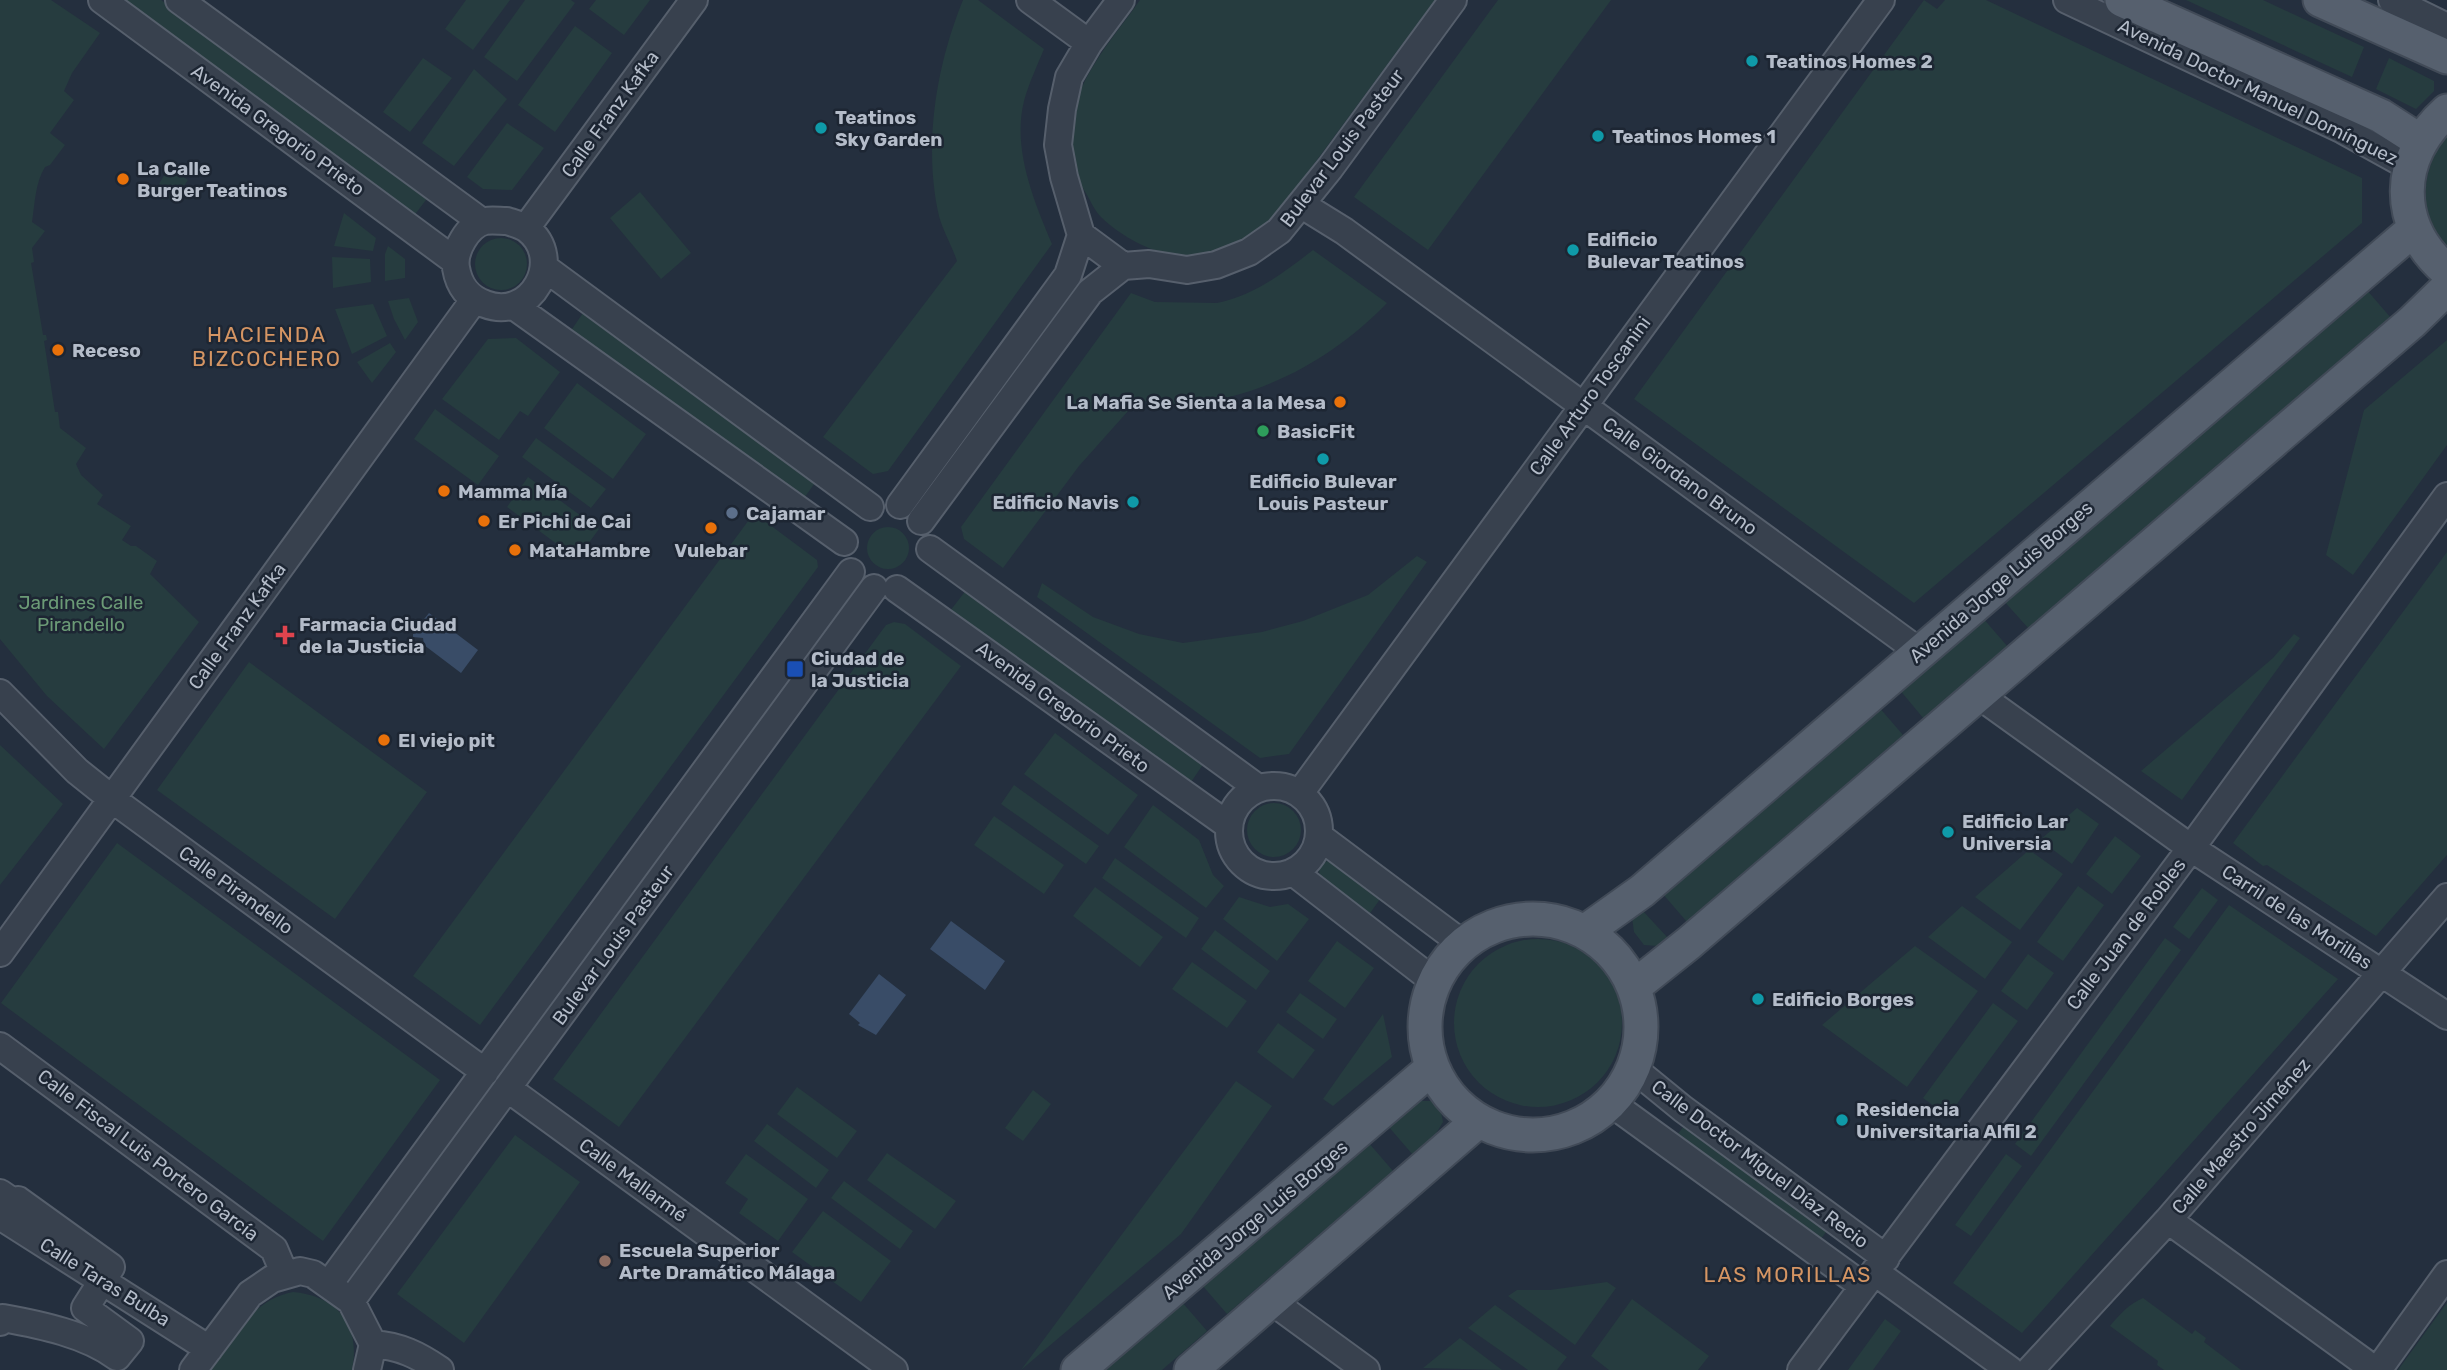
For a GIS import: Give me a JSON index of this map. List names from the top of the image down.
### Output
{
  "streets": {
    "main road": ["Avenida Doctor Manuel Domínguez", "Avenida Jorge Luis Borges"],
    "street": [
      "Calle Franz Kafka",
      "Avenida Gregorio Prieto",
      "Bulevar Louis Pasteur",
      "Calle Arturo Toscanini",
      "Calle Giordano Bruno",
      "Calle Pirandello",
      "Carril de las Morillas",
      "Calle Juan de Robles",
      "Calle Maestro Jiménez",
      "Calle Fiscal Luis Portero García",
      "Calle Doctor Miguel Díaz Recio",
      "Calle Mallarmé",
      "Calle Taras Bulba"
    ]
  },
  "crossings": [
    ["Calle Franz Kafka", "Avenida Gregorio Prieto"],
    ["Calle Franz Kafka", "Calle Pirandello"],
    ["Avenida Gregorio Prieto", "Bulevar Louis Pasteur"],
    ["Avenida Gregorio Prieto", "Calle Arturo Toscanini"],
    ["Bulevar Louis Pasteur", "Calle Giordano Bruno"],
    ["Bulevar Louis Pasteur", "Calle Pirandello"],
    ["Bulevar Louis Pasteur", "Calle Mallarmé"],
    ["Calle Arturo Toscanini", "Calle Giordano Bruno"],
    ["Calle Giordano Bruno", "Avenida Jorge Luis Borges"],
    ["Avenida Jorge Luis Borges", "Calle Doctor Miguel Díaz Recio"],
    ["Carril de las Morillas", "Calle Juan de Robles"],
    ["Carril de las Morillas", "Calle Maestro Jiménez"],
    ["Calle Juan de Robles", "Calle Doctor Miguel Díaz Recio"]
  ],
  "districts": ["HACIENDA BIZCOCHERO", "LAS MORILLAS"],
  "parks": ["Jardines Calle Pirandello"],
  "places": {
    "other": [
      "Teatinos Homes 2",
      "Teatinos Sky Garden",
      "Teatinos Homes 1",
      "La Calle Burger Teatinos",
      "Edificio Bulevar Teatinos",
      "Receso",
      "La Mafia Se Sienta a la Mesa",
      "BasicFit",
      "Edificio Bulevar Louis Pasteur",
      "Mamma Mía",
      "Edificio Navis",
      "Cajamar",
      "Er Pichi de Cai",
      "Vulebar",
      "MataHambre",
      "El viejo pit",
      "Edificio Lar Universia",
      "Edificio Borges",
      "Residencia Universitaria Alfil 2",
      "Escuela Superior Arte Dramático Málaga"
    ],
    "health": ["Farmacia Ciudad de la Justicia"],
    "transit": ["Ciudad de la Justicia"]
  }
}
